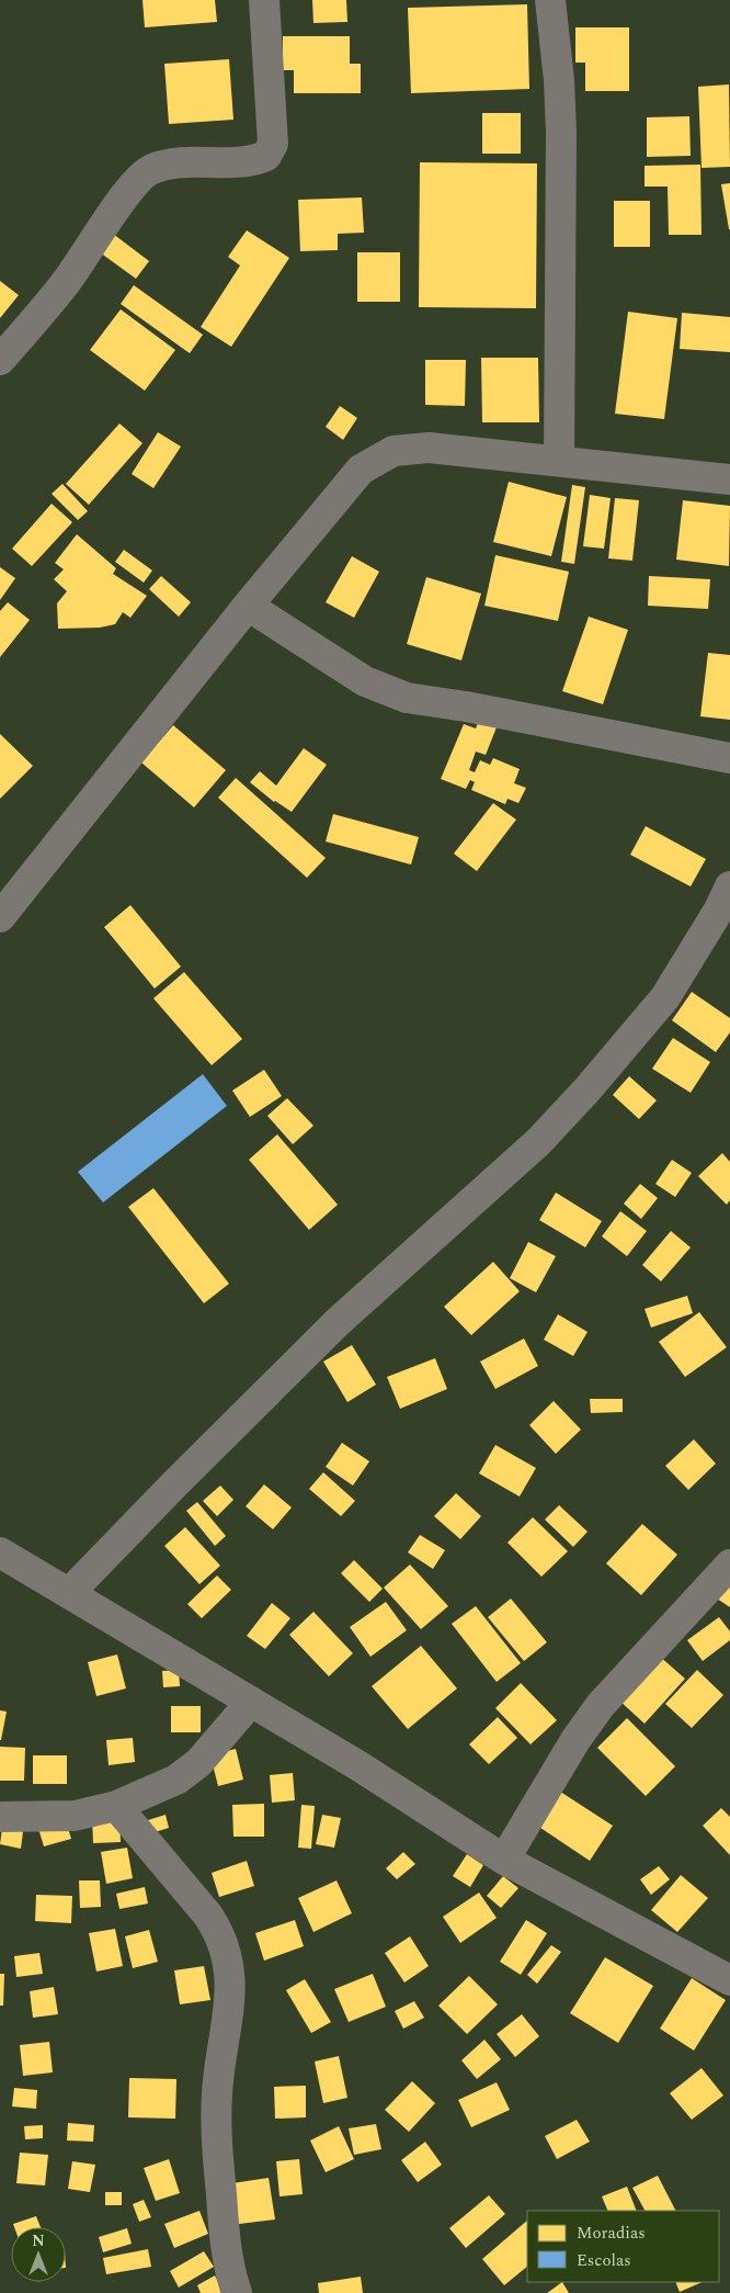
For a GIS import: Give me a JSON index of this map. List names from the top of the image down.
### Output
{
  "legend": ["Moradias", "Escolas"],
  "north": "top"
}
